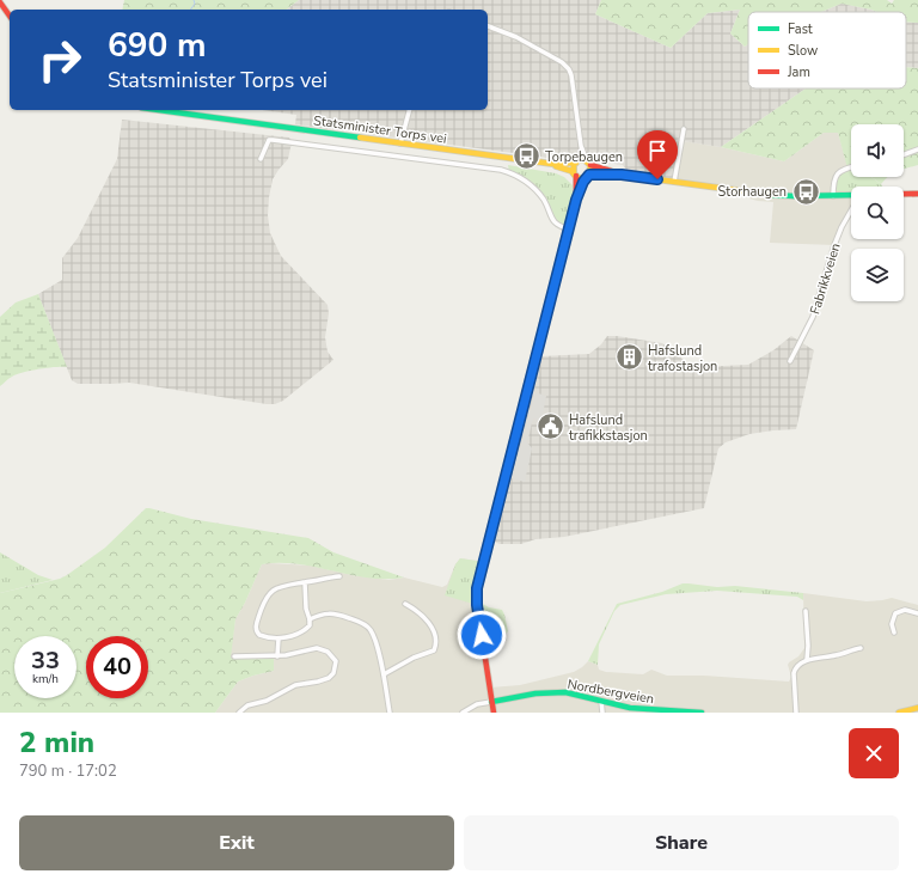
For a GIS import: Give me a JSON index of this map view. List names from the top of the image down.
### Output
{
  "streets": {
    "main road": ["Statsminister Torps vei", "Nordbergveien"],
    "street": ["Fabrikkveien"]
  },
  "places": {
    "bus stop": ["Torpebaugen", "Storhaugen"],
    "building": ["Hafslund trafostasjon"],
    "public building": ["Hafslund trafikkstasjon"]
  },
  "legend": ["Fast", "Slow", "Jam"],
  "page": {
    "turn": ["690 m", "Statsminister Torps vei"],
    "speed": "33 km/h",
    "limit": "40",
    "heading": ["2 min", "790 m · 17:02"],
    "buttons": ["Exit", "Share"]
  }
}
